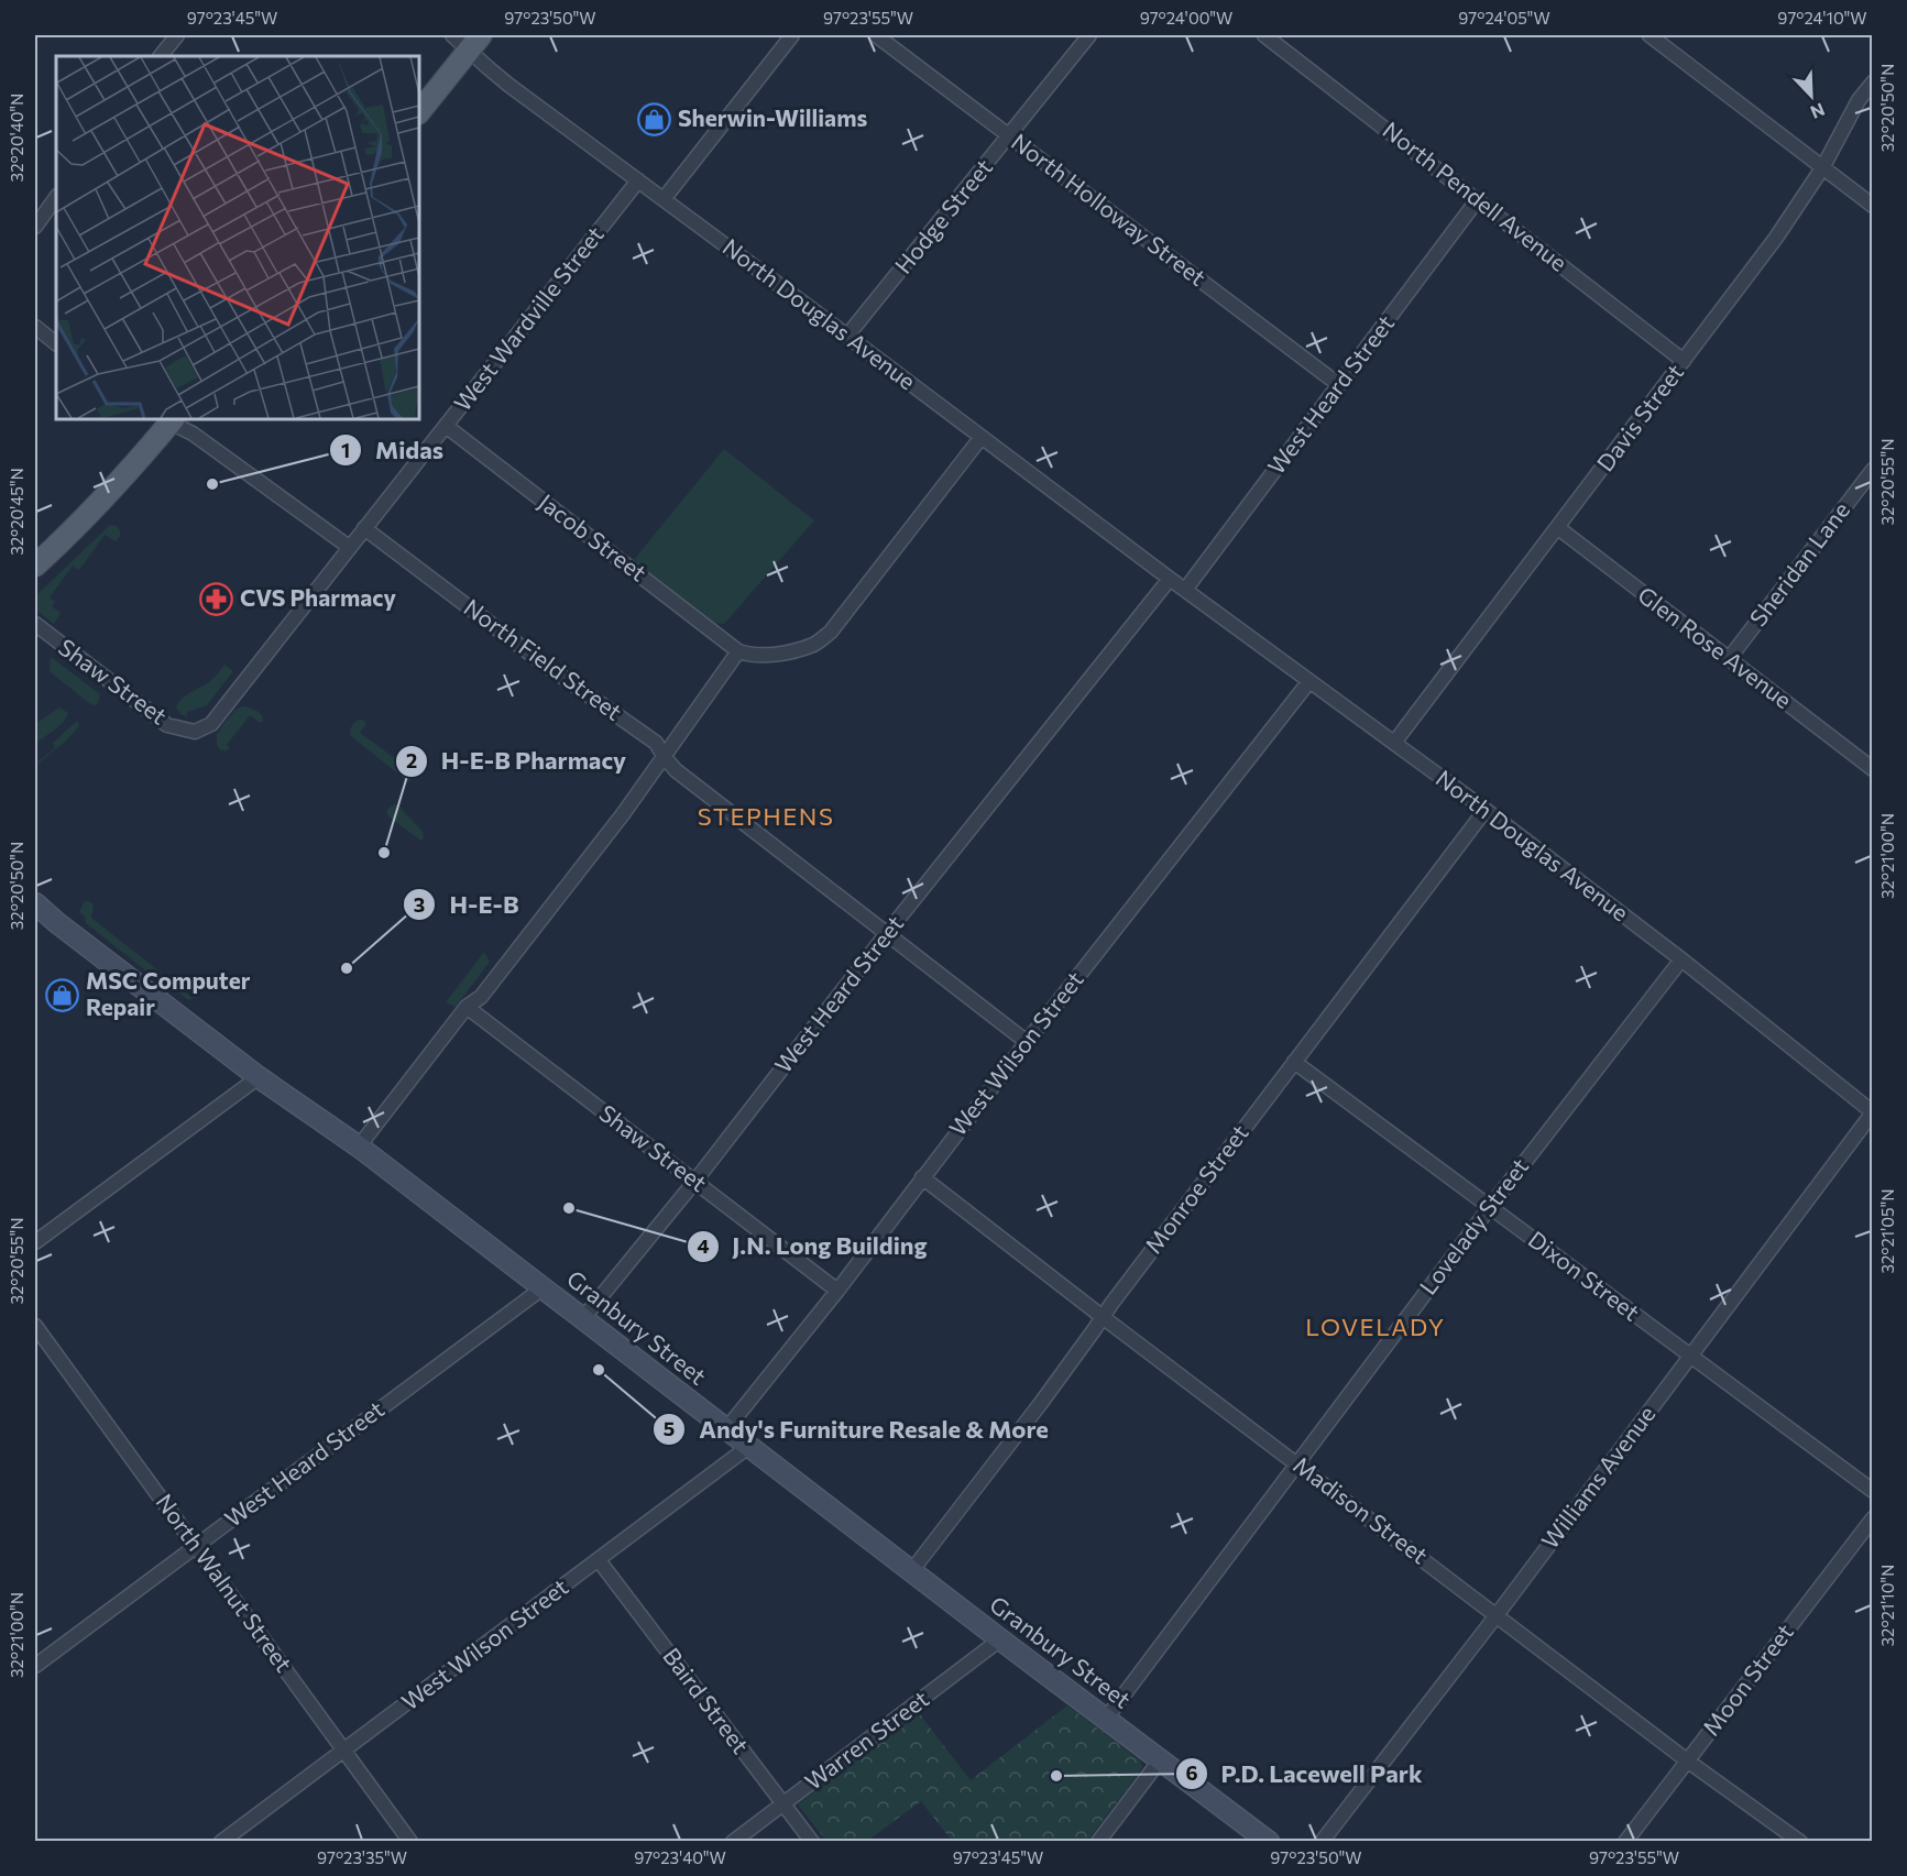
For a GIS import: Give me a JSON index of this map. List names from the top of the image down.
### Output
{
  "streets": {
    "street": [
      "North Pendell Avenue",
      "North Holloway Street",
      "Hodge Street",
      "North Douglas Avenue",
      "West Wardville Street",
      "West Heard Street",
      "Davis Street",
      "Jacob Street",
      "Sheridan Lane",
      "Glen Rose Avenue",
      "North Field Street",
      "Shaw Street",
      "West Wilson Street",
      "Monroe Street",
      "Lovelady Street",
      "Dixon Street",
      "Granbury Street",
      "Williams Avenue",
      "Madison Street",
      "North Walnut Street",
      "Moon Street",
      "Baird Street",
      "Warren Street"
    ]
  },
  "crossings": [
    ["North Pendell Avenue", "West Heard Street"],
    ["North Pendell Avenue", "Davis Street"],
    ["North Holloway Street", "Hodge Street"],
    ["North Holloway Street", "West Heard Street"],
    ["Hodge Street", "North Douglas Avenue"],
    ["North Douglas Avenue", "West Wardville Street"],
    ["North Douglas Avenue", "West Heard Street"],
    ["North Douglas Avenue", "Davis Street"],
    ["North Douglas Avenue", "West Wilson Street"],
    ["North Douglas Avenue", "Monroe Street"],
    ["North Douglas Avenue", "Lovelady Street"],
    ["North Douglas Avenue", "Williams Avenue"],
    ["West Wardville Street", "Jacob Street"],
    ["West Wardville Street", "North Field Street"],
    ["West Wardville Street", "Shaw Street"],
    ["West Heard Street", "North Field Street"],
    ["West Heard Street", "Shaw Street"],
    ["West Heard Street", "Granbury Street"],
    ["West Heard Street", "North Walnut Street"],
    ["Davis Street", "Glen Rose Avenue"],
    ["Sheridan Lane", "Glen Rose Avenue"],
    ["North Field Street", "West Wilson Street"],
    ["Shaw Street", "West Wilson Street"],
    ["West Wilson Street", "Granbury Street"],
    ["West Wilson Street", "Madison Street"],
    ["West Wilson Street", "North Walnut Street"],
    ["West Wilson Street", "Baird Street"],
    ["Monroe Street", "Dixon Street"],
    ["Monroe Street", "Granbury Street"],
    ["Monroe Street", "Madison Street"],
    ["Lovelady Street", "Dixon Street"],
    ["Lovelady Street", "Granbury Street"],
    ["Lovelady Street", "Madison Street"],
    ["Dixon Street", "Williams Avenue"],
    ["Granbury Street", "Warren Street"],
    ["Williams Avenue", "Madison Street"],
    ["Madison Street", "Moon Street"],
    ["Baird Street", "Warren Street"]
  ],
  "districts": ["STEPHENS", "LOVELADY"],
  "places": {
    "shop": ["Sherwin-Williams", "MSC Computer Repair"],
    "other": [
      "Midas",
      "H-E-B Pharmacy",
      "H-E-B",
      "J.N. Long Building",
      "Andy's Furniture Resale & More",
      "P.D. Lacewell Park"
    ],
    "pharmacy": ["CVS Pharmacy"]
  },
  "north": "bottom right",
  "coordinates": [
    "97°23'45\"W",
    "97°23'50\"W",
    "97°23'55\"W",
    "97°24'00\"W",
    "97°24'05\"W",
    "97°24'10\"W",
    "32°20'50\"N",
    "32°20'40\"N",
    "32°20'55\"N",
    "32°20'45\"N",
    "32°21'00\"N",
    "32°21'05\"N",
    "32°21'10\"N",
    "97°23'35\"W",
    "97°23'40\"W"
  ]
}
